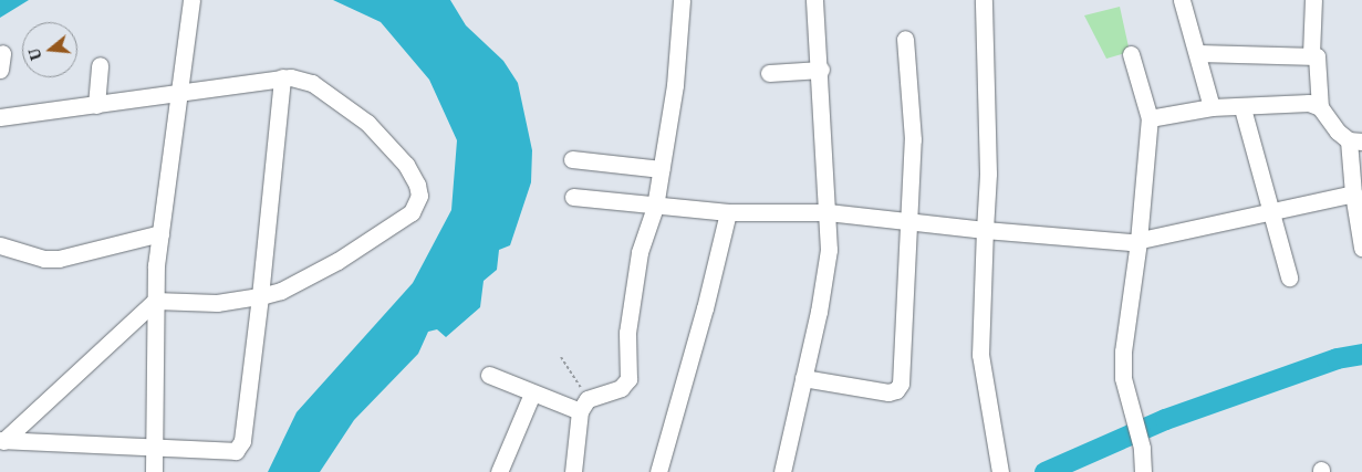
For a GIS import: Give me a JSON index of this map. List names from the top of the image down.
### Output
{
  "north": "left"
}
